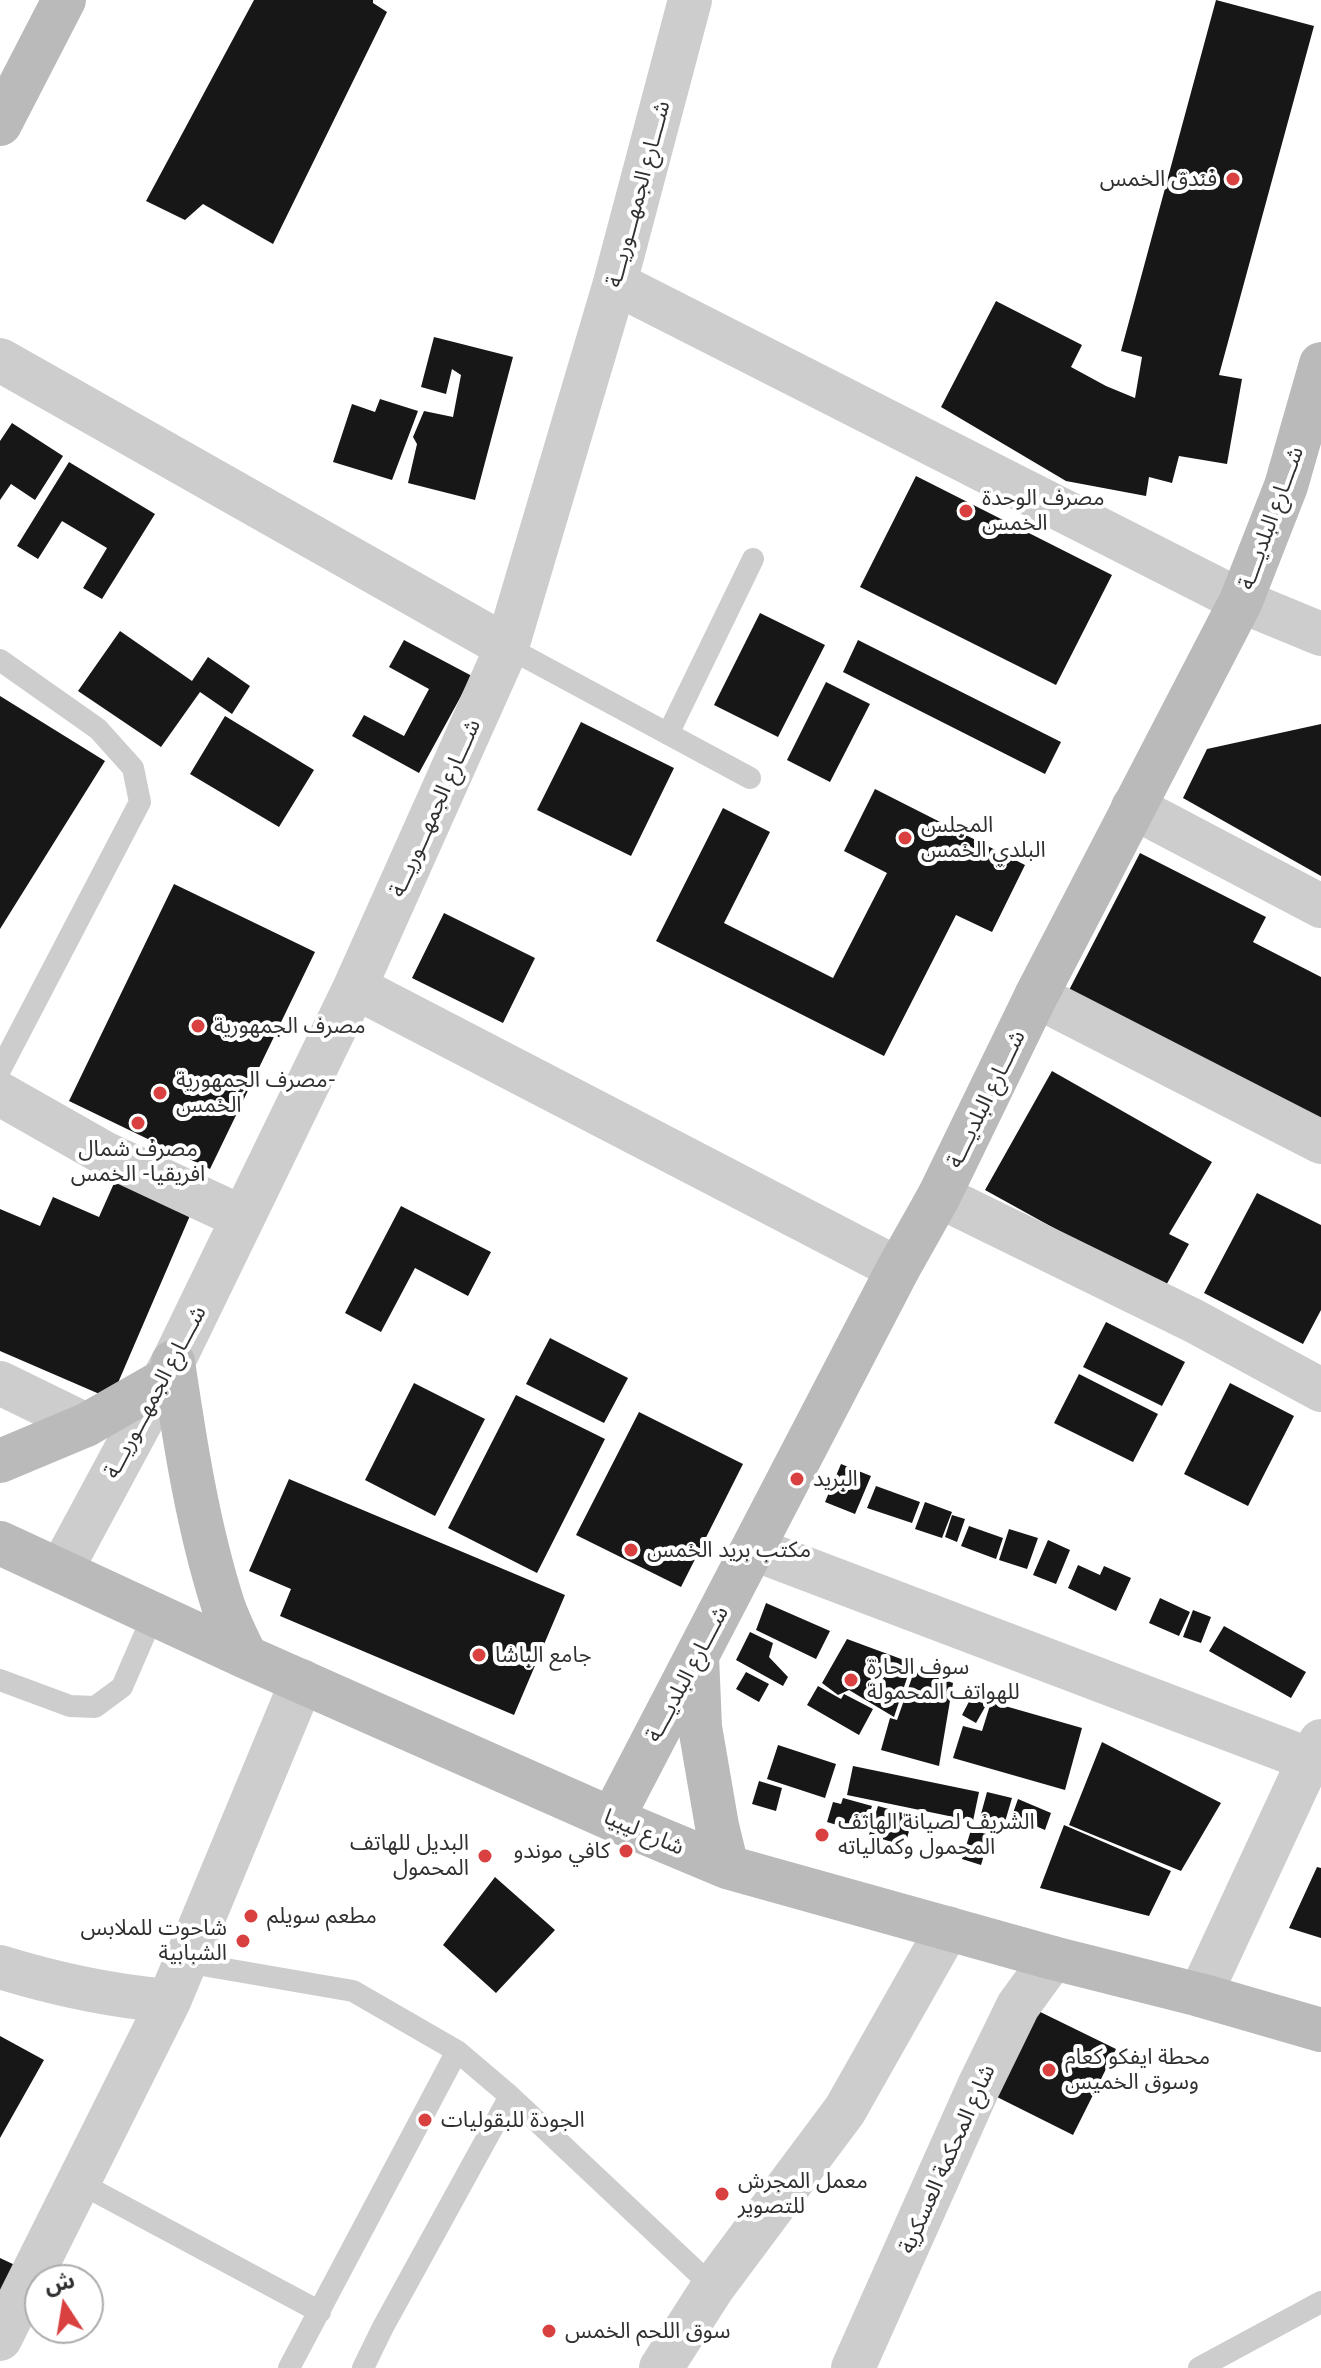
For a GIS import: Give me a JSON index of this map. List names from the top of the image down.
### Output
{
  "streets": {
    "street": [
      "شــــارع الجمهـــوريـــة",
      "شــــارع البلديــــة",
      "شارع ليبيا",
      "شارع المحكمة العسكرية"
    ]
  },
  "crossings": [
    ["شــــارع الجمهـــوريـــة", "شارع ليبيا"],
    ["شــــارع البلديــــة", "شارع ليبيا"],
    ["شارع ليبيا", "شارع المحكمة العسكرية"]
  ],
  "places": [
    "فندق الخمس",
    "مصرف الوحدة الخمس",
    "المجلس البلدي الخمس",
    "مصرف الجمهورية",
    "مصرف الجمهورية- الخمس",
    "مصرف شمال افريقيا- الخمس",
    "البريد",
    "مكتب بريد الخمس",
    "جامع الباشا",
    "سوف الحارة للهواتف المحمولة",
    "الشريف لصيانة الهاتف المحمول وكمالياته",
    "كافي موندو",
    "البديل للهاتف المحمول",
    "مطعم سويلم",
    "شاحوت للملابس الشبابية",
    "محطة ايفكو كعام وسوق الخميس",
    "الجودة للبقوليات",
    "معمل المجرش للتصوير",
    "سوق اللحم الخمس"
  ],
  "north": "top"
}
